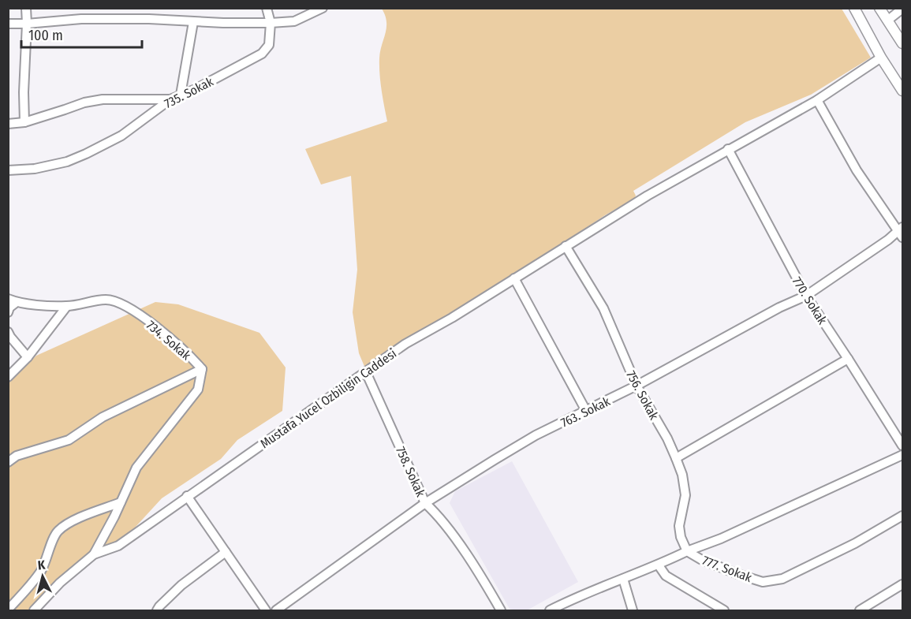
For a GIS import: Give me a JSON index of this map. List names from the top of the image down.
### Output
{
  "streets": {
    "street": [
      "735. Sokak",
      "770. Sokak",
      "734. Sokak",
      "756. Sokak",
      "Mustafa Yucel Ozbiligin Caddesi",
      "763. Sokak",
      "758. Sokak",
      "777. Sokak"
    ]
  },
  "crossings": [
    ["770. Sokak", "Mustafa Yucel Ozbiligin Caddesi"],
    ["770. Sokak", "763. Sokak"],
    ["734. Sokak", "Mustafa Yucel Ozbiligin Caddesi"],
    ["756. Sokak", "Mustafa Yucel Ozbiligin Caddesi"],
    ["756. Sokak", "763. Sokak"],
    ["756. Sokak", "777. Sokak"],
    ["Mustafa Yucel Ozbiligin Caddesi", "758. Sokak"],
    ["763. Sokak", "758. Sokak"]
  ],
  "scale_bar": "100 m",
  "north": "top"
}
